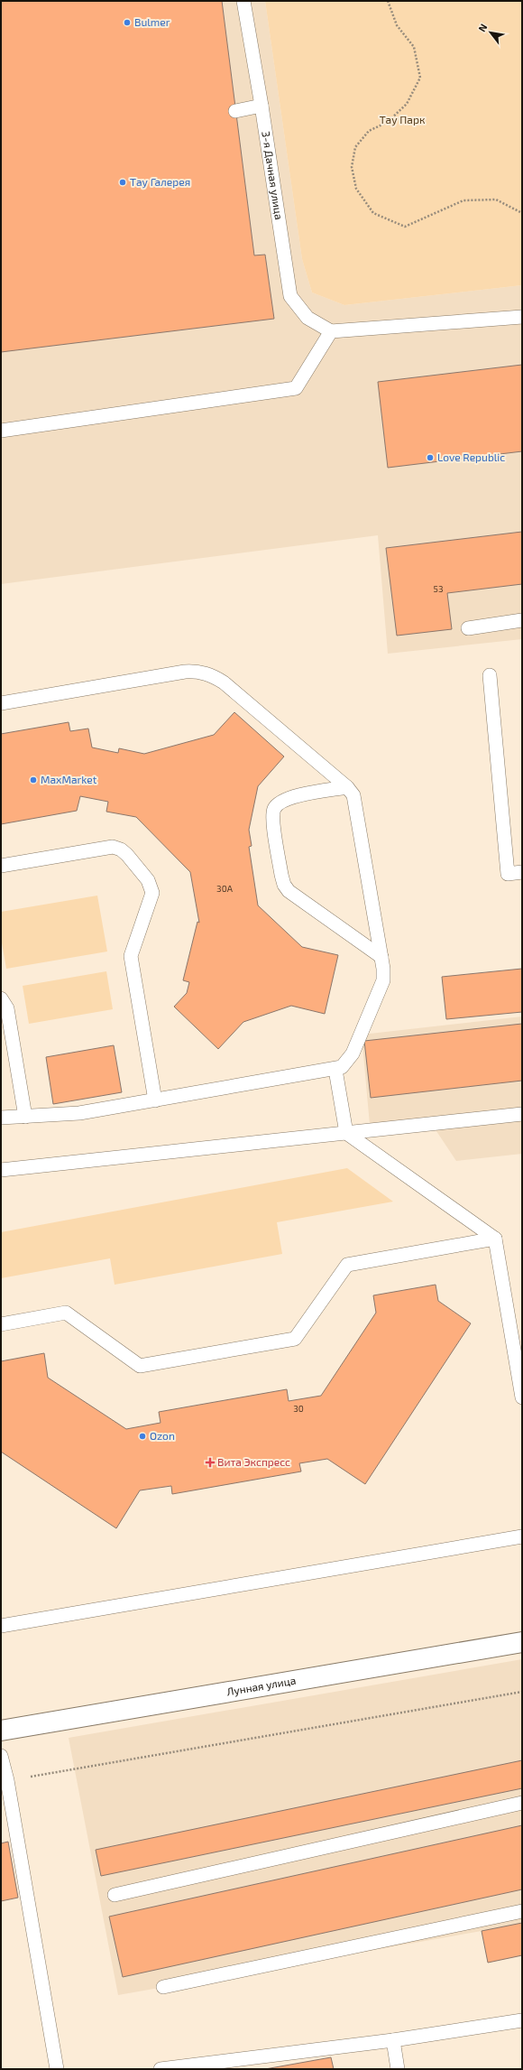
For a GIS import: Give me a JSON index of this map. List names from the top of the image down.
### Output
{
  "streets": {
    "street": ["Лунная улица"],
    "lane": ["3-я Дачная улица"]
  },
  "parks": ["Тау Парк"],
  "places": {
    "other": [
      "Bulmer",
      "Тау Галерея",
      "Love Republic",
      "MaxMarket",
      "Ozon"
    ],
    "health": ["Вита Экспресс"]
  },
  "house_numbers": ["53", "30А", "30"],
  "north": "top left"
}
